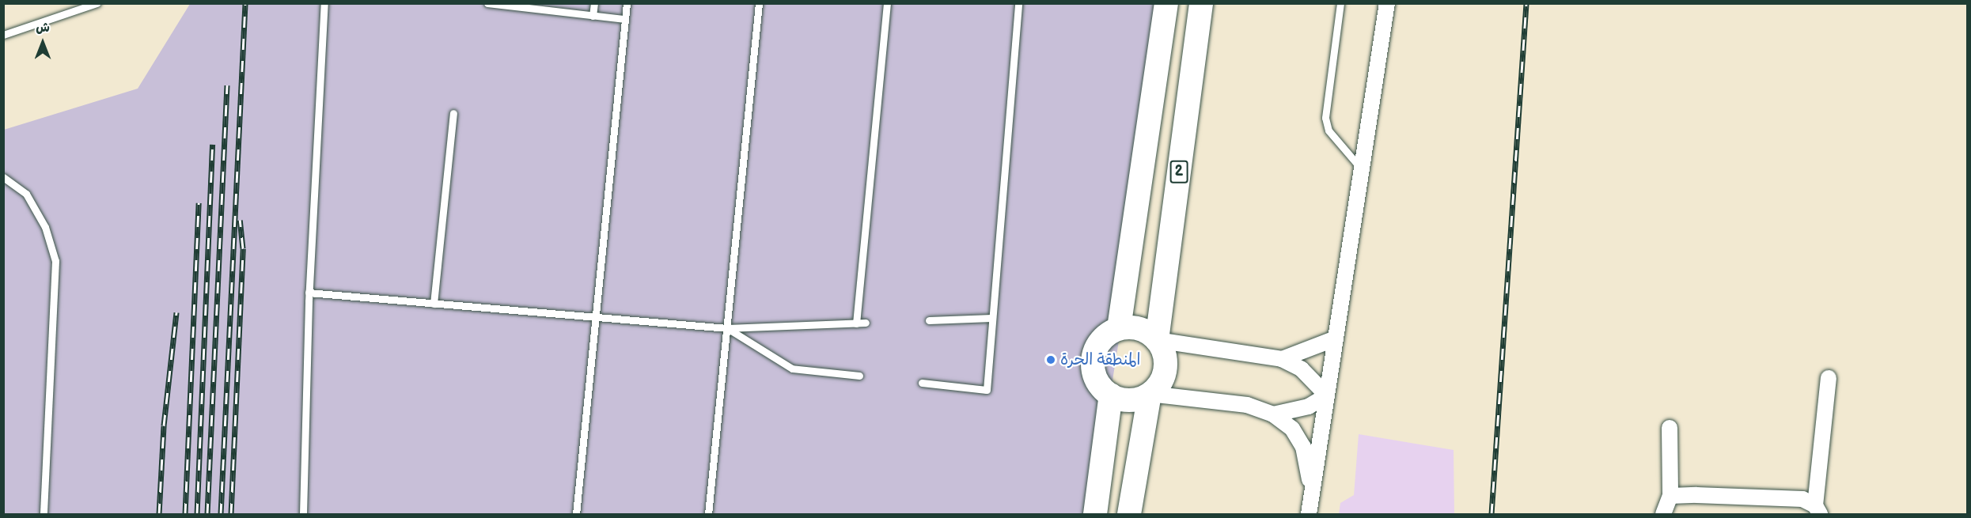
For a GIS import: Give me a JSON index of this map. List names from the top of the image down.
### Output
{
  "streets": {
    "main road": ["2"]
  },
  "places": ["المنطقة الحرة"],
  "north": "top"
}
